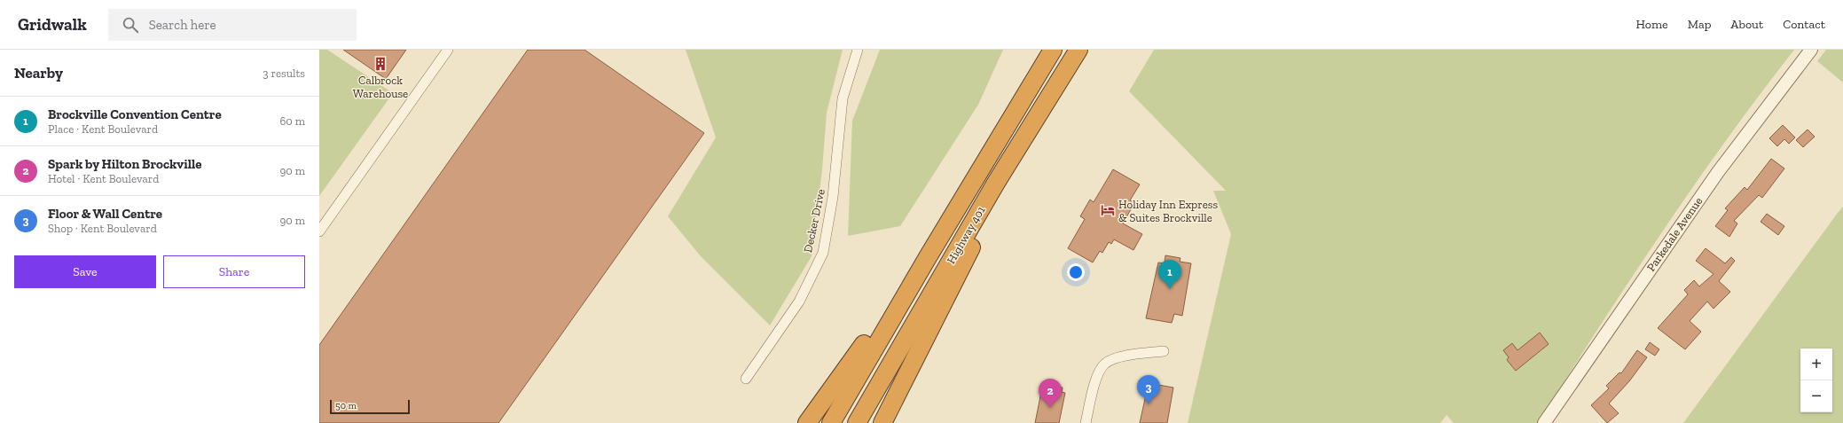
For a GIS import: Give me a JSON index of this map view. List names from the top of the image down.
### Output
{
  "streets": {
    "highway": ["Highway 401"],
    "street": ["Decker Drive", "Parkedale Avenue"]
  },
  "places": {
    "building": ["Calbrock Warehouse"],
    "hotel": ["Holiday Inn Express & Suites Brockville"]
  },
  "scale_bar": "50 m",
  "page": {
    "header": "Gridwalk",
    "search": "Search here",
    "nav": [
      "Home",
      "Map",
      "About",
      "Contact"
    ],
    "heading": ["Nearby", "3 results"],
    "list": [
      {
        "mark": "1",
        "name": "Brockville Convention Centre",
        "note": "Place · Kent Boulevard",
        "value": "60 m"
      },
      {
        "mark": "2",
        "name": "Spark by Hilton Brockville",
        "note": "Hotel · Kent Boulevard",
        "value": "90 m"
      },
      {
        "mark": "3",
        "name": "Floor & Wall Centre",
        "note": "Shop · Kent Boulevard",
        "value": "90 m"
      }
    ],
    "buttons": ["Save", "Share"],
    "pins": ["1", "3", "2"],
    "map_buttons": ["+", "−"],
    "scale": "50 m"
  }
}
